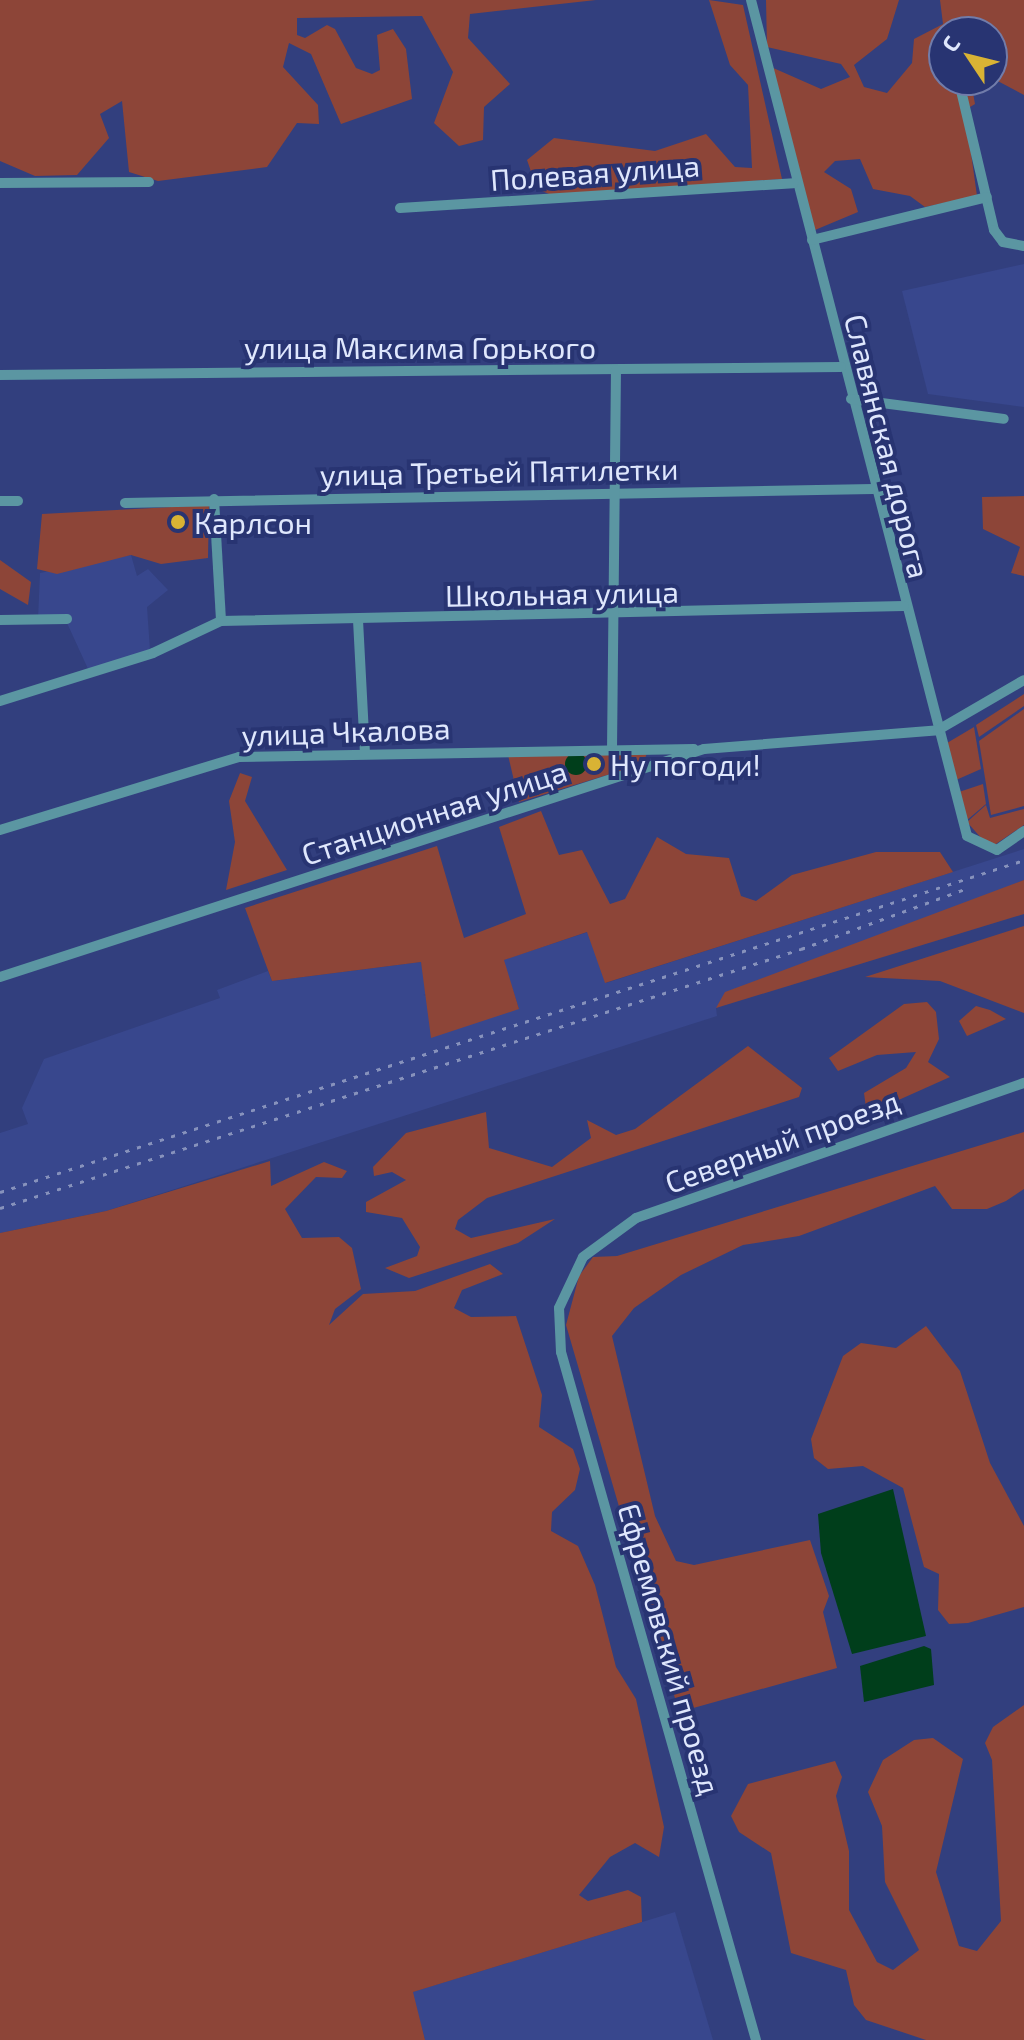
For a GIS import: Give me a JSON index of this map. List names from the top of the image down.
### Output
{
  "streets": {
    "street": [
      "Полевая улица",
      "улица Максима Горького",
      "Славянская дорога",
      "улица Третьей Пятилетки",
      "Школьная улица",
      "улица Чкалова",
      "Станционная улица",
      "Северный проезд",
      "Ефремовский проезд"
    ]
  },
  "crossings": [
    ["Полевая улица", "Славянская дорога"],
    ["улица Максима Горького", "Славянская дорога"],
    ["Славянская дорога", "улица Третьей Пятилетки"],
    ["Славянская дорога", "Школьная улица"],
    ["Славянская дорога", "Станционная улица"],
    ["улица Чкалова", "Станционная улица"],
    ["Северный проезд", "Ефремовский проезд"]
  ],
  "places": ["Карлсон", "Ну погоди!"],
  "north": "top left"
}
